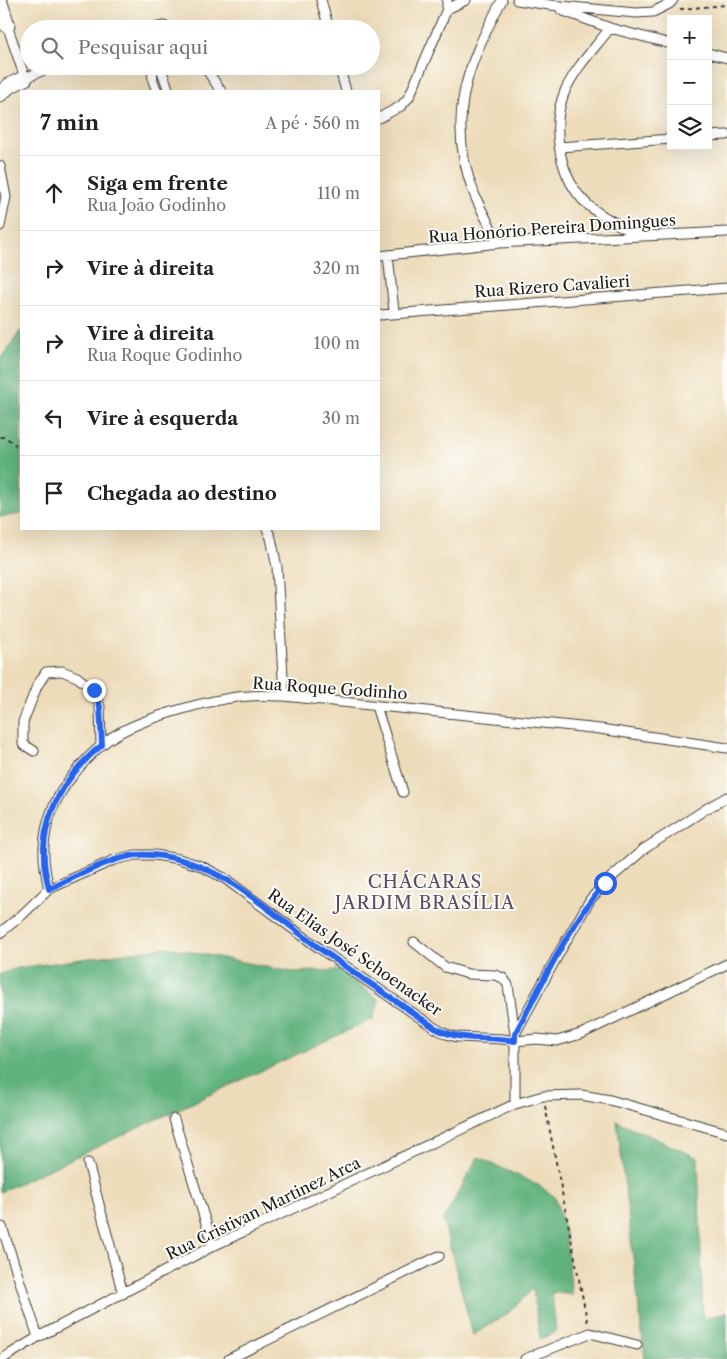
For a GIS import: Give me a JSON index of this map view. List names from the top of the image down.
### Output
{
  "streets": {
    "street": [
      "Rua Honório Pereira Domingues",
      "Rua Rizero Cavalieri",
      "Rua Roque Godinho",
      "Rua Elias José Schoenacker",
      "Rua Cristivan Martinez Arca"
    ]
  },
  "crossings": [
    ["Rua Roque Godinho", "Rua Elias José Schoenacker"]
  ],
  "districts": ["CHÁCARAS JARDIM BRASÍLIA"],
  "page": {
    "map_buttons": ["+", "−"],
    "search": "Pesquisar aqui",
    "heading": ["7 min", "A pé · 560 m"],
    "list": [
      ["Siga em frente", "Rua João Godinho", "110 m"],
      ["Vire à direita", "320 m"],
      ["Vire à direita", "Rua Roque Godinho", "100 m"],
      ["Vire à esquerda", "30 m"],
      "Chegada ao destino"
    ]
  }
}
